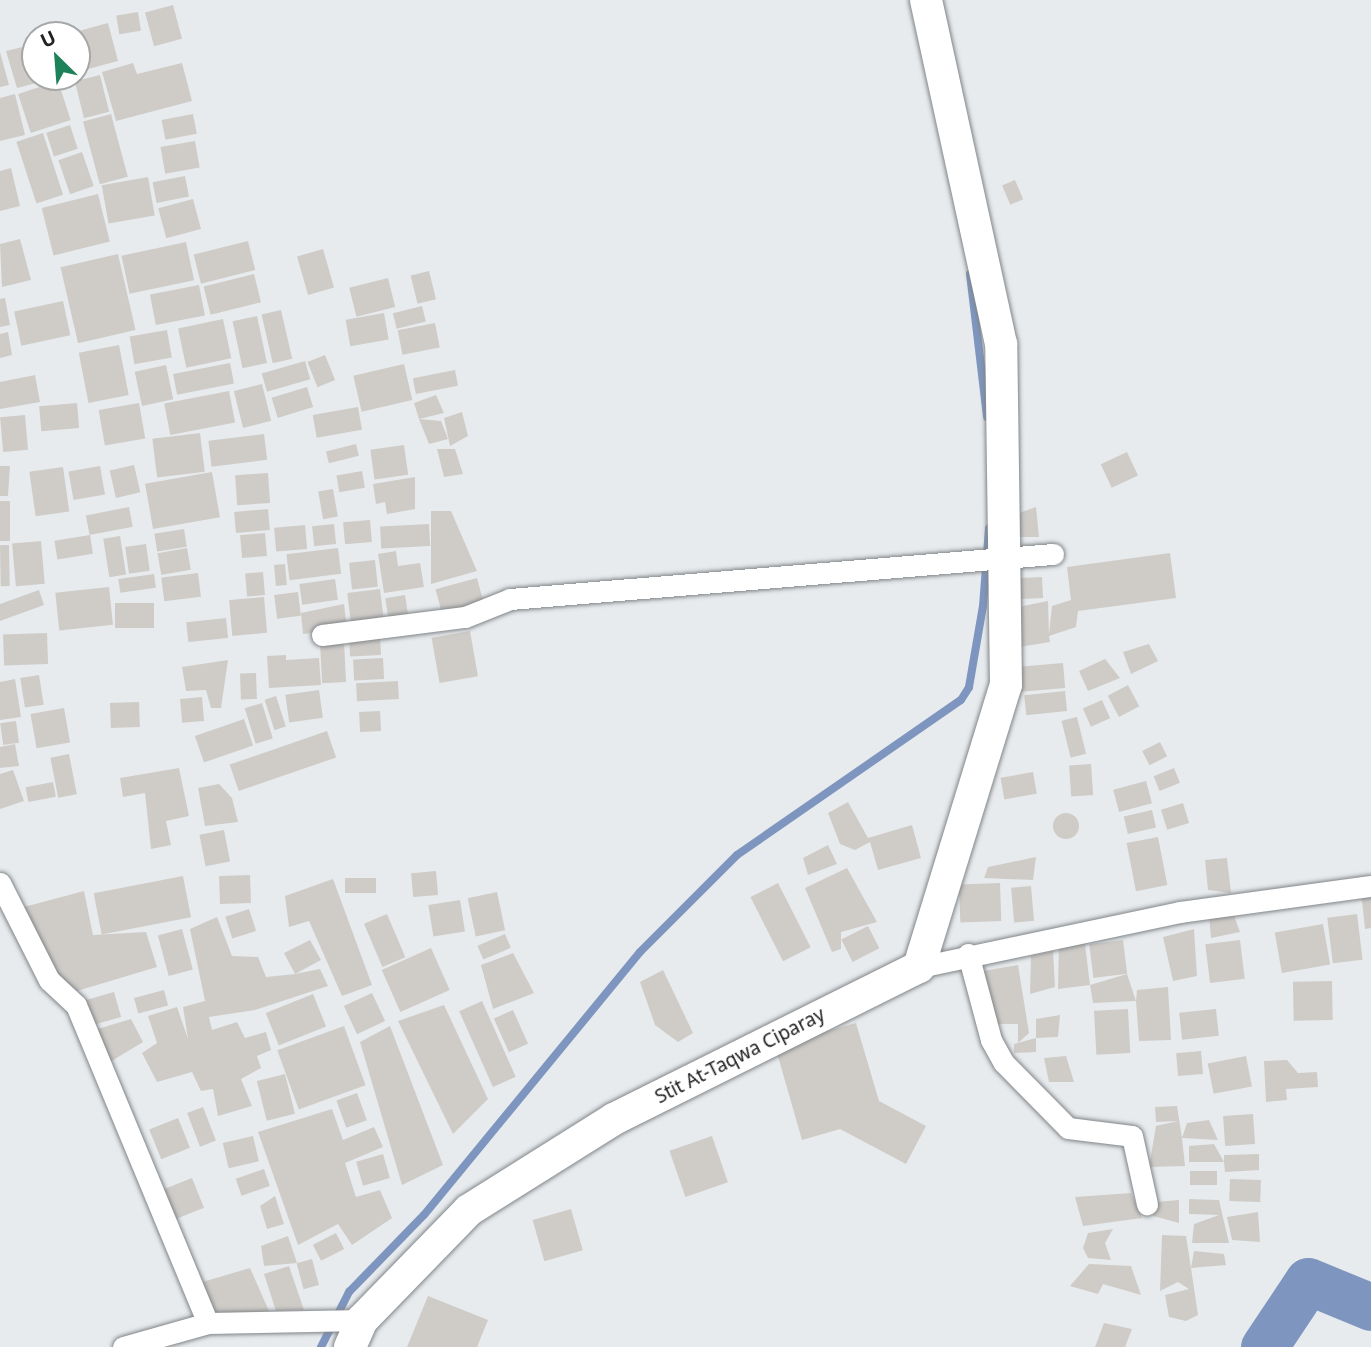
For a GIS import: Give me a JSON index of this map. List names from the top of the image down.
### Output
{
  "streets": {
    "main road": ["Stit At-Taqwa Ciparay"]
  },
  "north": "top left"
}
